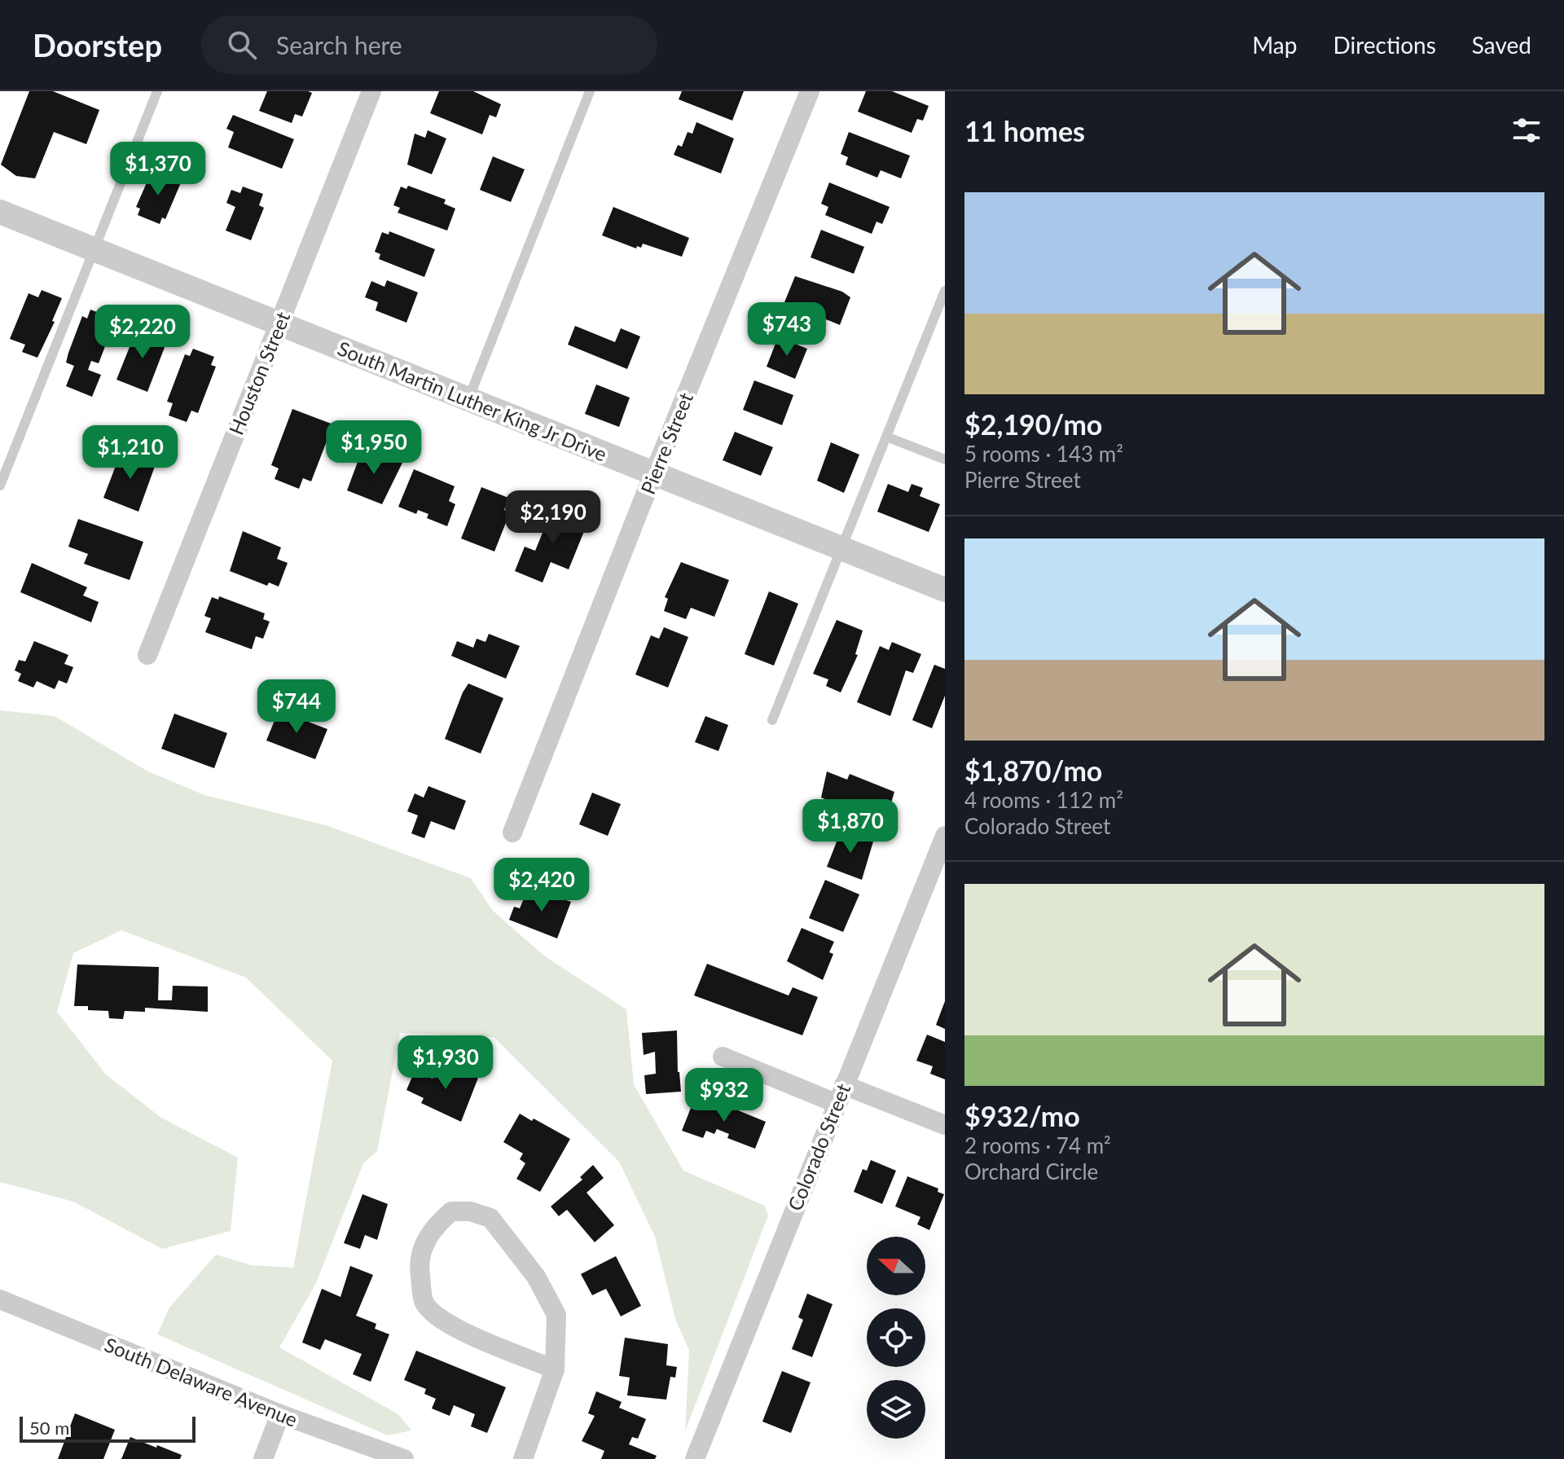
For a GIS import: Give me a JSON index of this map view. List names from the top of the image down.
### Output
{
  "streets": {
    "street": [
      "Houston Street",
      "South Martin Luther King Jr Drive",
      "Pierre Street",
      "Colorado Street",
      "South Delaware Avenue"
    ]
  },
  "crossings": [
    ["Houston Street", "South Martin Luther King Jr Drive"],
    ["South Martin Luther King Jr Drive", "Pierre Street"]
  ],
  "scale_bar": "50 m",
  "north": "left",
  "page": {
    "header": "Doorstep",
    "search": "Search here",
    "nav": ["Map", "Directions", "Saved"],
    "heading": "11 homes",
    "price": [
      "$1,370",
      "$743",
      "$2,220",
      "$1,950",
      "$1,210",
      "$2,190",
      "$744",
      "$1,870",
      "$2,420",
      "$1,930",
      "$932"
    ],
    "list": [
      {
        "name": "$2,190/mo",
        "note": "5 rooms · 143 m² · Pierre Street"
      },
      {
        "name": "$1,870/mo",
        "note": "4 rooms · 112 m² · Colorado Street"
      },
      {
        "name": "$932/mo",
        "note": "2 rooms · 74 m² · Orchard Circle"
      }
    ],
    "scale": "50 m"
  }
}
